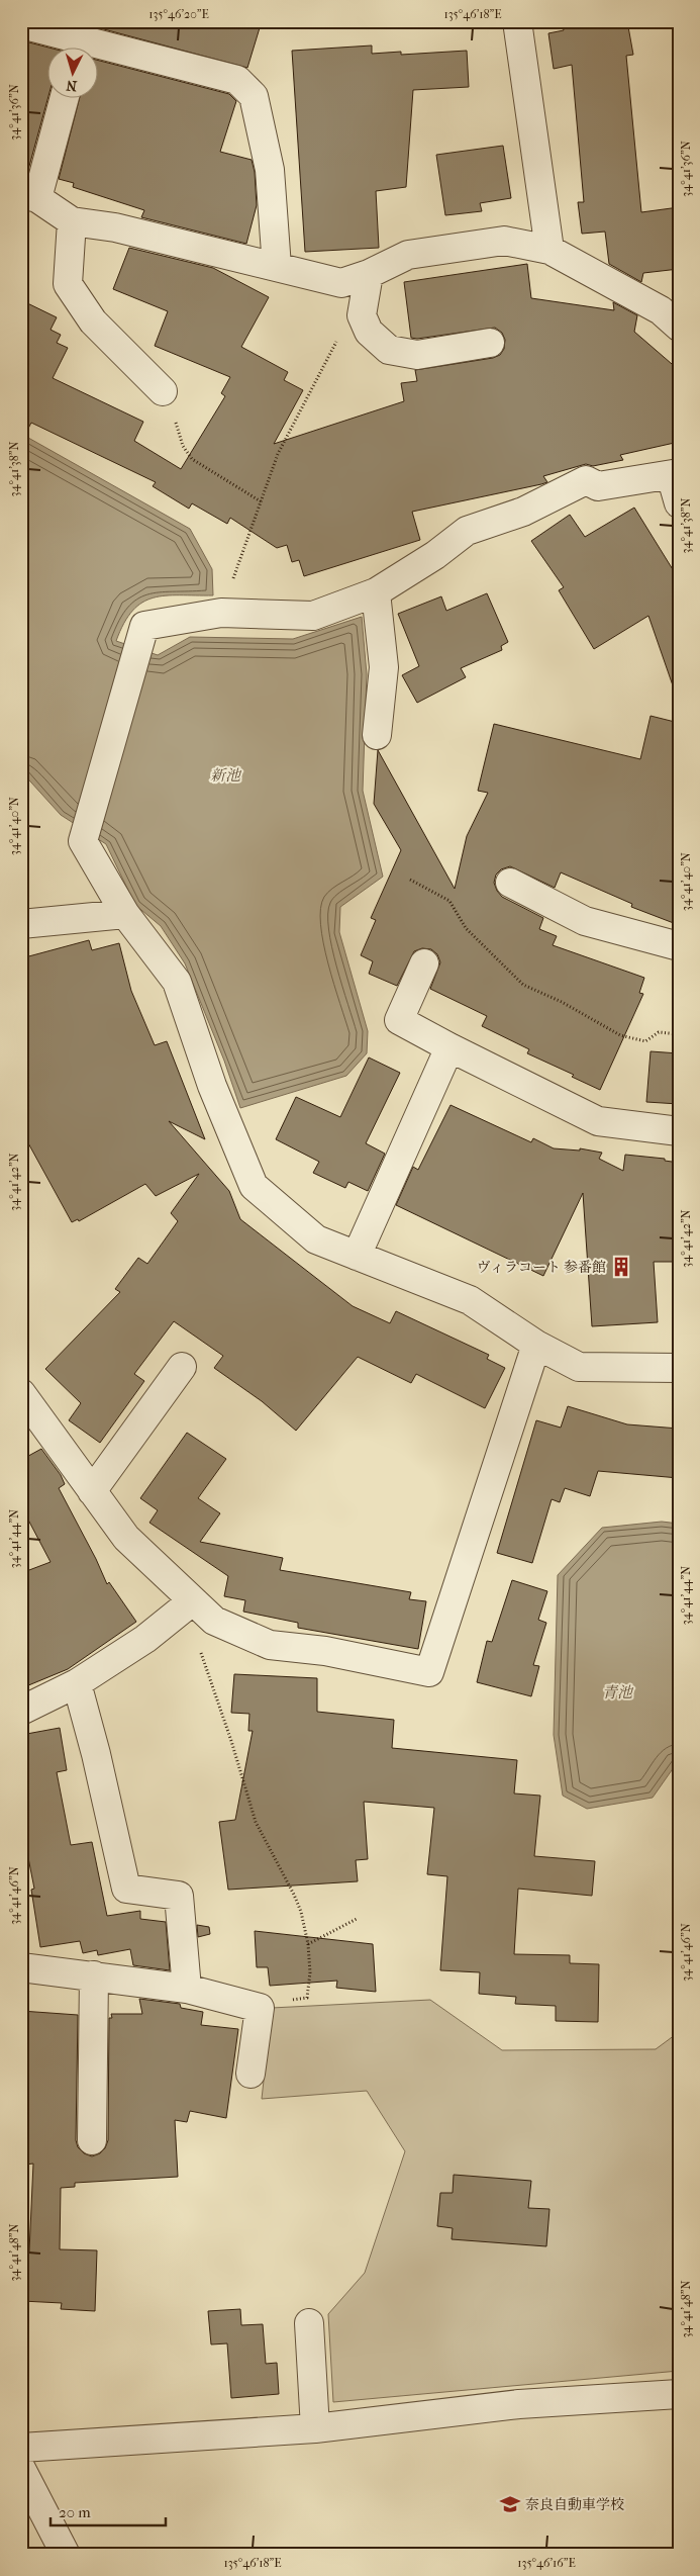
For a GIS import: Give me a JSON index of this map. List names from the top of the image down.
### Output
{
  "water": ["新池", "青池"],
  "places": {
    "building": ["ヴィラコート 参番館"],
    "school or university": ["奈良自動車学校"]
  },
  "scale_bar": "20 m",
  "north": "bottom",
  "coordinates": [
    "135°46'20\"E",
    "135°46'18\"E",
    "34°41'36\"N",
    "34°41'38\"N",
    "34°41'40\"N",
    "34°41'42\"N",
    "34°41'44\"N",
    "34°41'46\"N",
    "34°41'48\"N",
    "135°46'16\"E"
  ]
}
